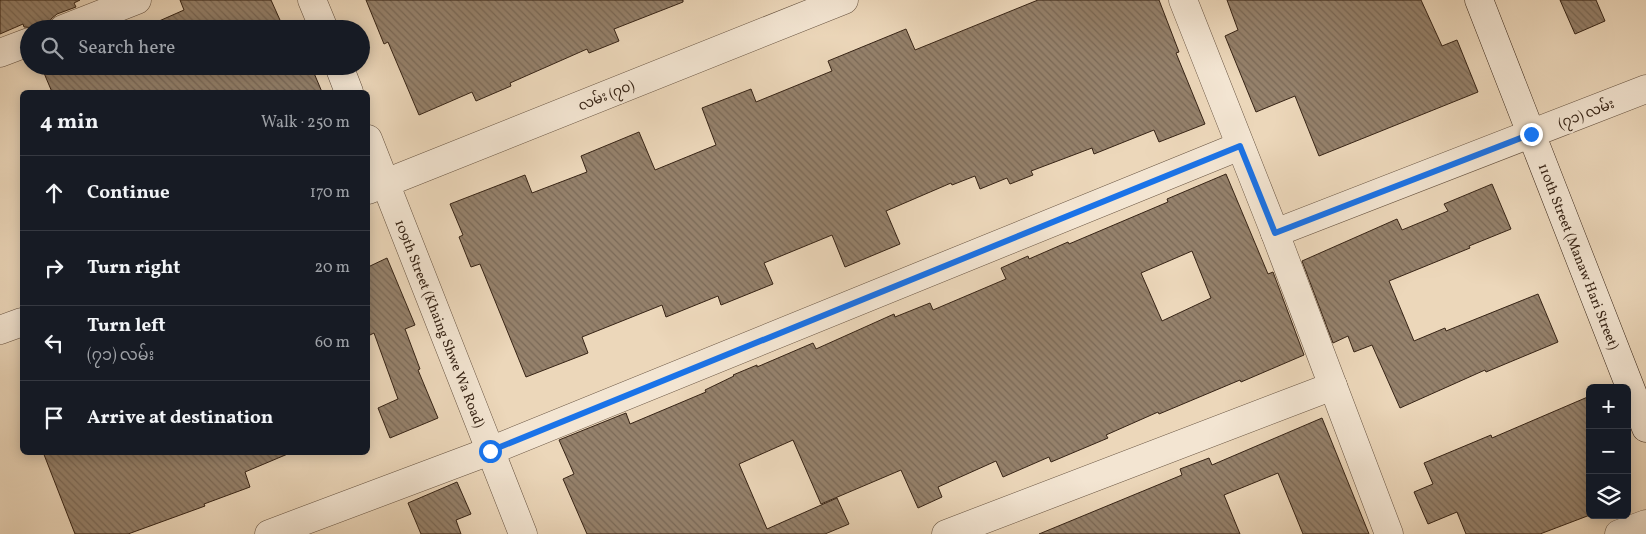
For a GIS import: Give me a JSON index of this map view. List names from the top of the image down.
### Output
{
  "streets": {
    "street": [
      "လမ်း (၇၀)",
      "(၇၁) လမ်း",
      "110th Street (Manaw Hari Street)",
      "109th Street (Khaing Shwe Wa Road)"
    ]
  },
  "crossings": [
    ["လမ်း (၇၀)", "109th Street (Khaing Shwe Wa Road)"],
    ["(၇၁) လမ်း", "110th Street (Manaw Hari Street)"]
  ],
  "page": {
    "search": "Search here",
    "heading": ["4 min", "Walk · 250 m"],
    "list": [
      ["Continue", "170 m"],
      ["Turn right", "20 m"],
      ["Turn left", "(၇၁) လမ်း", "60 m"],
      "Arrive at destination"
    ],
    "map_buttons": ["+", "−"]
  }
}
